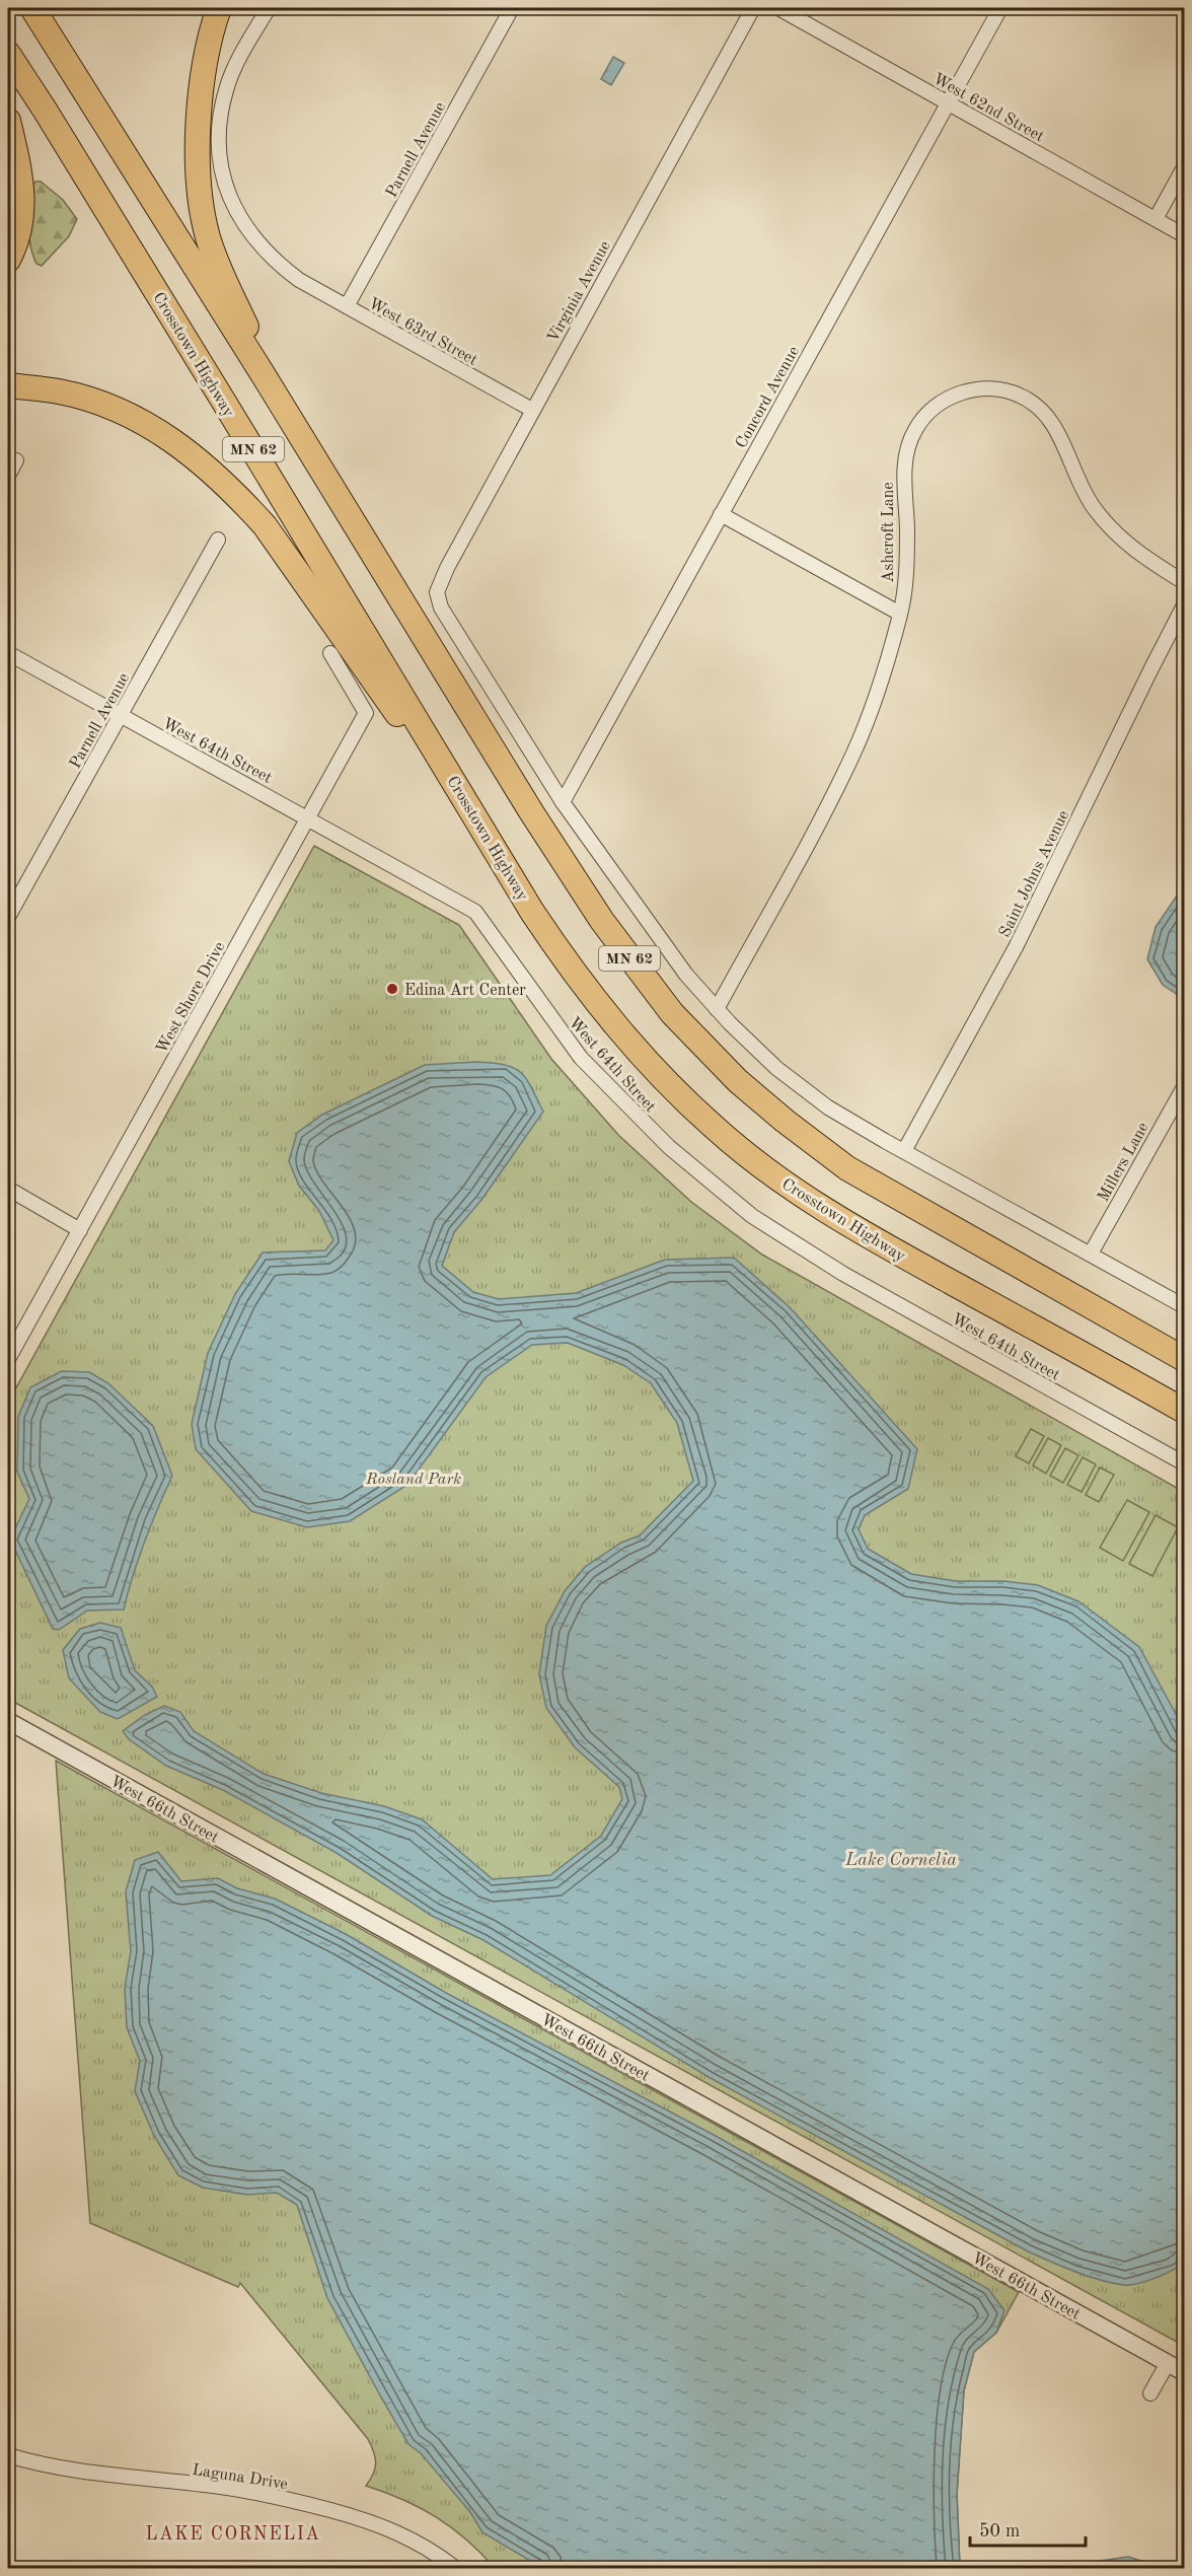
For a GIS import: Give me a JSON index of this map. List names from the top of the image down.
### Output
{
  "streets": {
    "highway": ["Crosstown Highway", "MN 62"],
    "street": [
      "West 62nd Street",
      "Parnell Avenue",
      "Virginia Avenue",
      "West 63rd Street",
      "Concord Avenue",
      "Ashcroft Lane",
      "West 64th Street",
      "Saint Johns Avenue",
      "West Shore Drive",
      "Millers Lane",
      "West 66th Street",
      "Laguna Drive"
    ]
  },
  "crossings": [
    ["West 62nd Street", "Concord Avenue"],
    ["Parnell Avenue", "West 63rd Street"],
    ["Parnell Avenue", "West 64th Street"],
    ["Virginia Avenue", "West 63rd Street"],
    ["Virginia Avenue", "Concord Avenue"],
    ["West 64th Street", "West Shore Drive"]
  ],
  "districts": ["LAKE CORNELIA"],
  "water": ["Lake Cornelia"],
  "parks": ["Rosland Park"],
  "places": ["Edina Art Center"],
  "scale_bar": "50 m"
}
